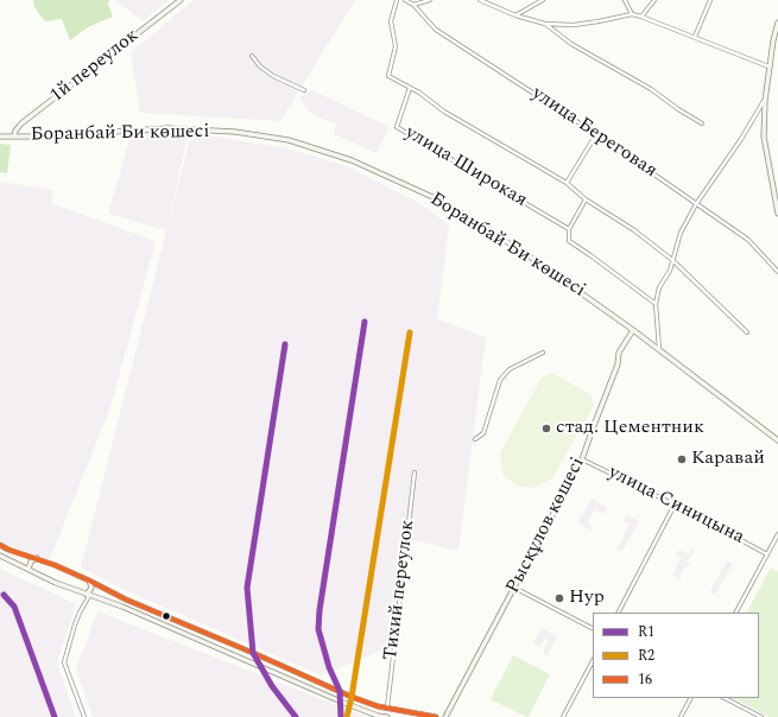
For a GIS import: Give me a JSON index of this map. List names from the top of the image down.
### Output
{
  "streets": {
    "main road": ["1й переулок", "Боранбай Би көшесі", "Рысқұлов көшесі"],
    "street": [
      "улица Береговая",
      "улица Широкая",
      "улица Синицына",
      "Тихий переулок"
    ]
  },
  "crossings": [
    ["1й переулок", "Боранбай Би көшесі"],
    ["Боранбай Би көшесі", "Рысқұлов көшесі"],
    ["улица Синицына", "Рысқұлов көшесі"]
  ],
  "places": ["стад. Цементник", "Каравай", "Нур"],
  "lines": ["transit line R1", "transit line R2", "transit line 16"],
  "legend": ["R1", "R2", "16"]
}
